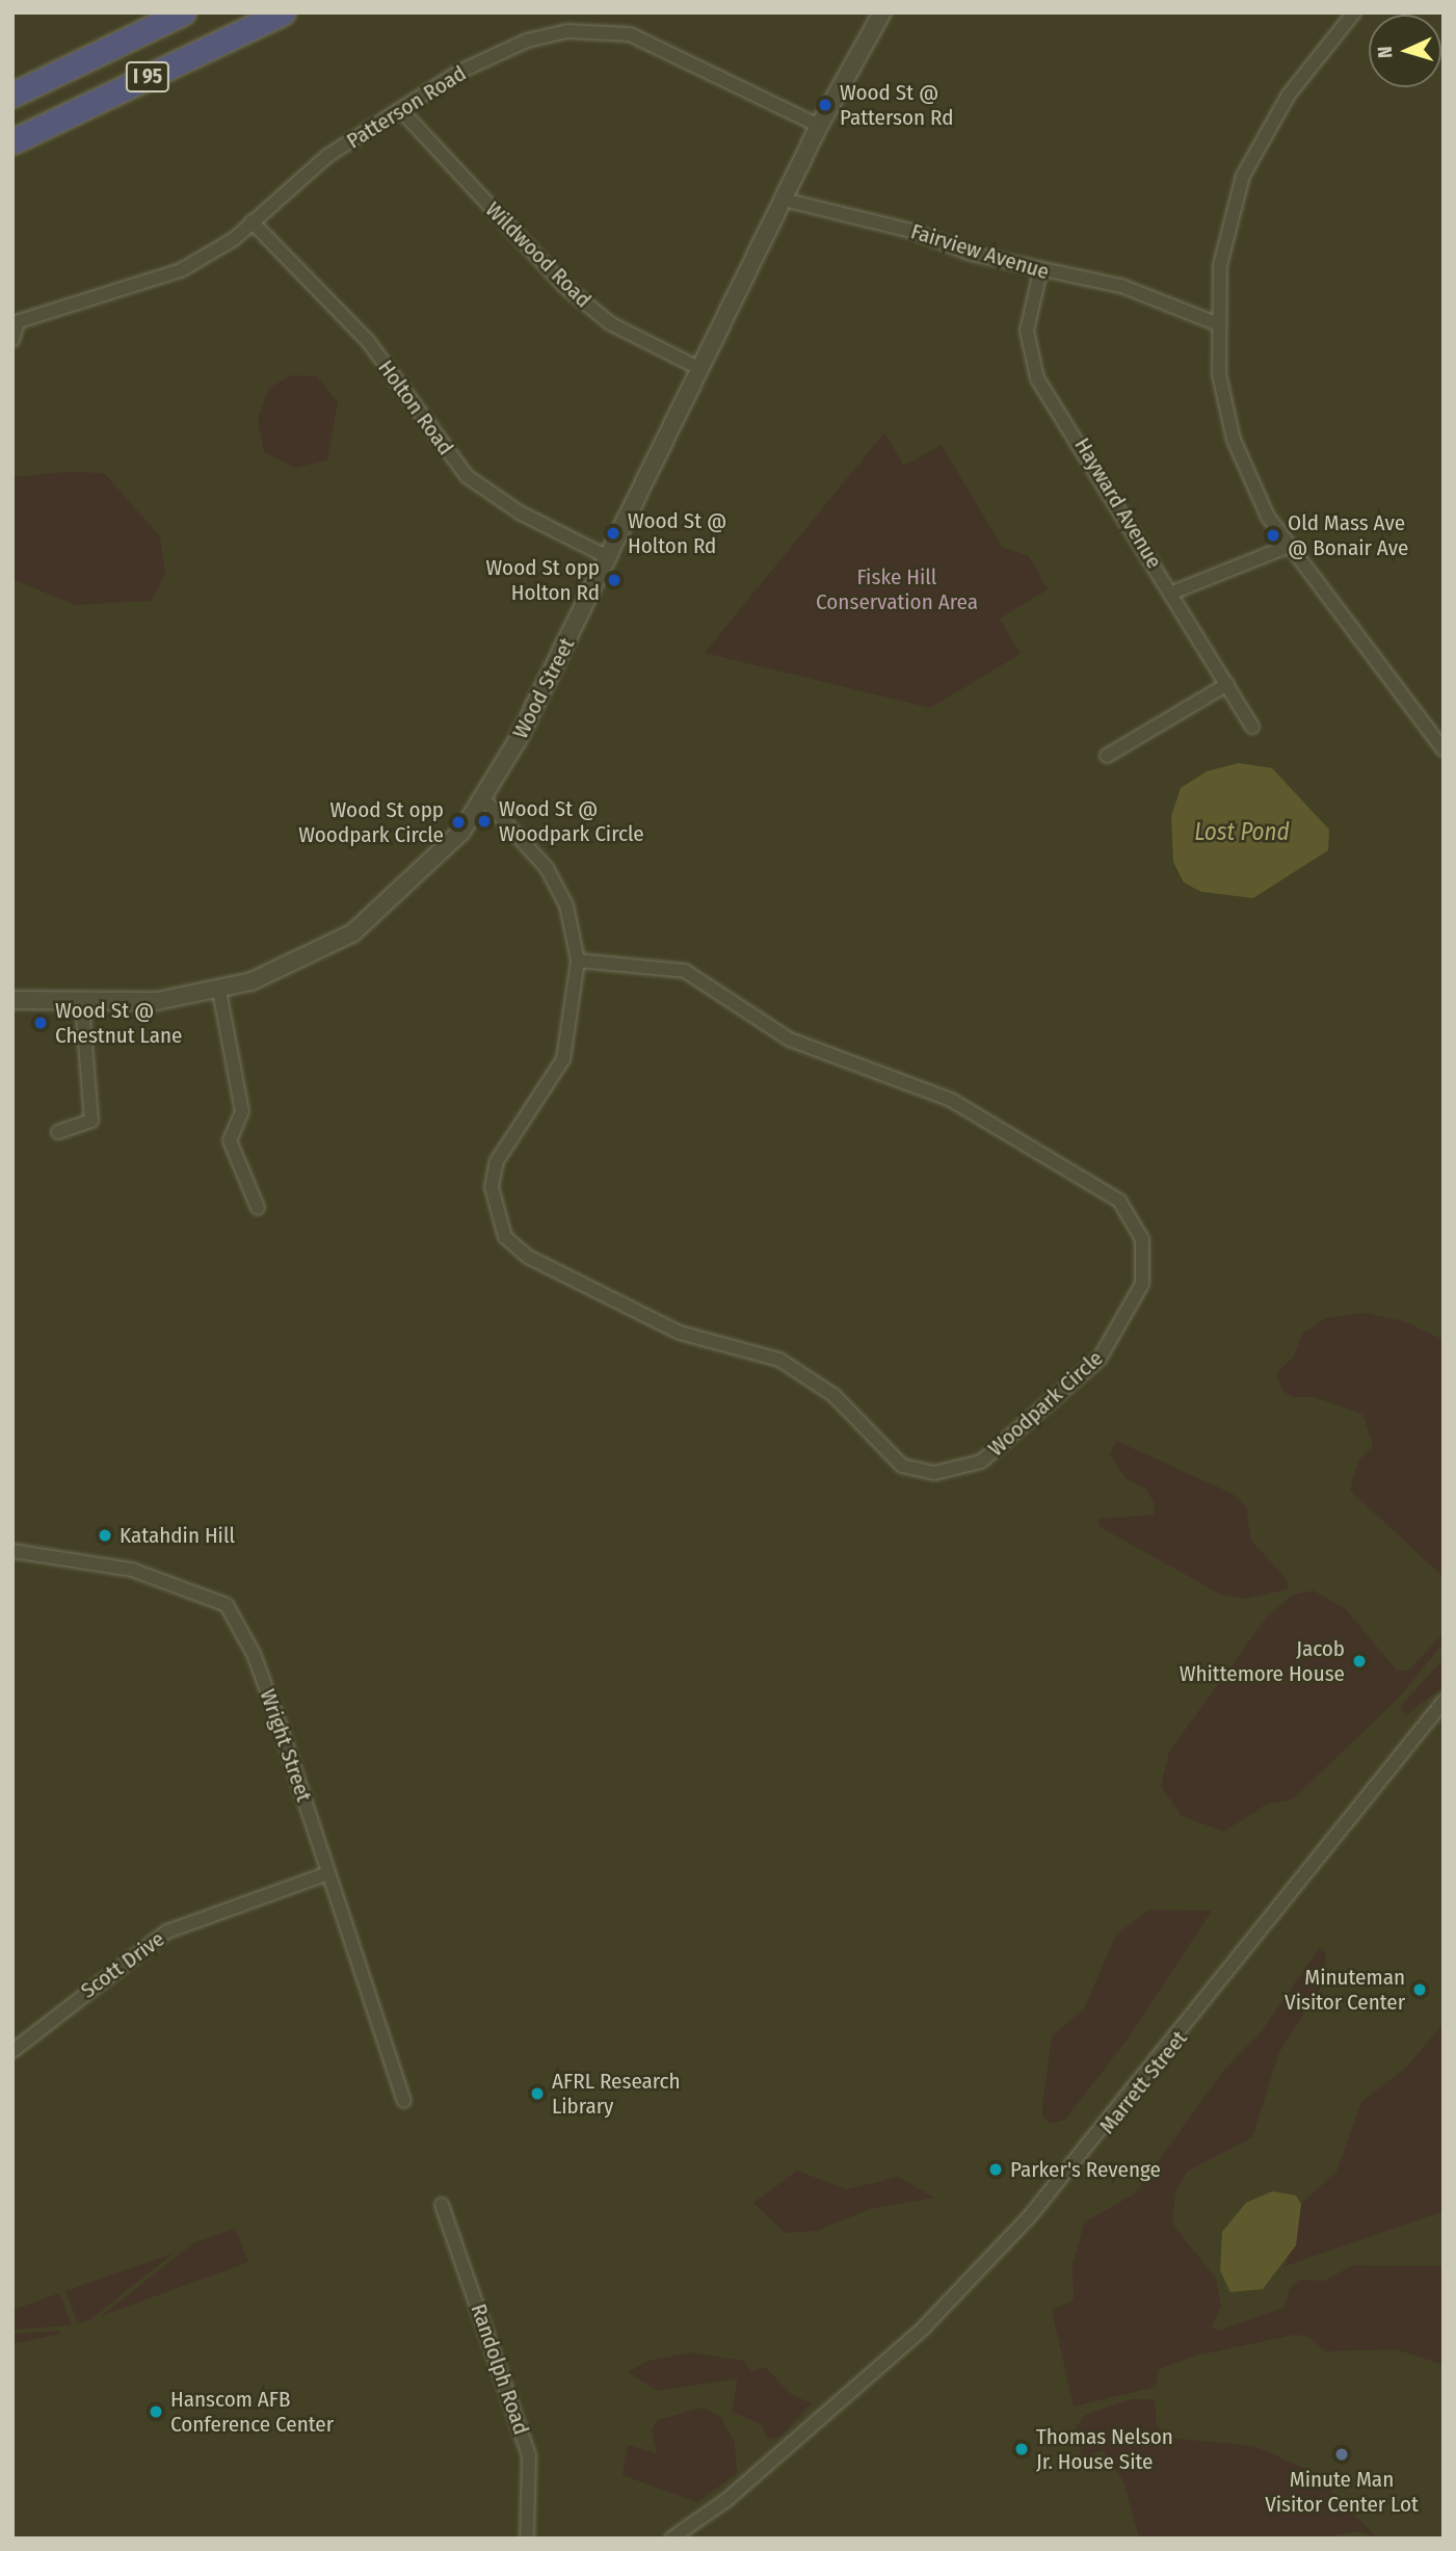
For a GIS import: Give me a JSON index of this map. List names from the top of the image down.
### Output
{
  "streets": {
    "highway": ["I 95"],
    "street": [
      "Patterson Road",
      "Fairview Avenue",
      "Wildwood Road",
      "Holton Road",
      "Hayward Avenue",
      "Wood Street",
      "Woodpark Circle",
      "Wright Street",
      "Scott Drive",
      "Marrett Street",
      "Randolph Road"
    ]
  },
  "crossings": [
    ["Patterson Road", "Wildwood Road"],
    ["Patterson Road", "Holton Road"],
    ["Patterson Road", "Wood Street"],
    ["Fairview Avenue", "Hayward Avenue"],
    ["Fairview Avenue", "Wood Street"],
    ["Wildwood Road", "Wood Street"],
    ["Holton Road", "Wood Street"],
    ["Wood Street", "Woodpark Circle"],
    ["Wright Street", "Scott Drive"]
  ],
  "water": ["Lost Pond"],
  "parks": ["Fiske Hill Conservation Area"],
  "places": [
    "Wood St @ Patterson Rd",
    "Wood St @ Holton Rd",
    "Old Mass Ave @ Bonair Ave",
    "Wood St opp Holton Rd",
    "Wood St @ Woodpark Circle",
    "Wood St opp Woodpark Circle",
    "Wood St @ Chestnut Lane",
    "Katahdin Hill",
    "Jacob Whittemore House",
    "Minuteman Visitor Center",
    "AFRL Research Library",
    "Parker's Revenge",
    "Hanscom AFB Conference Center",
    "Thomas Nelson Jr. House Site",
    "Minute Man Visitor Center Lot"
  ],
  "north": "left"
}
